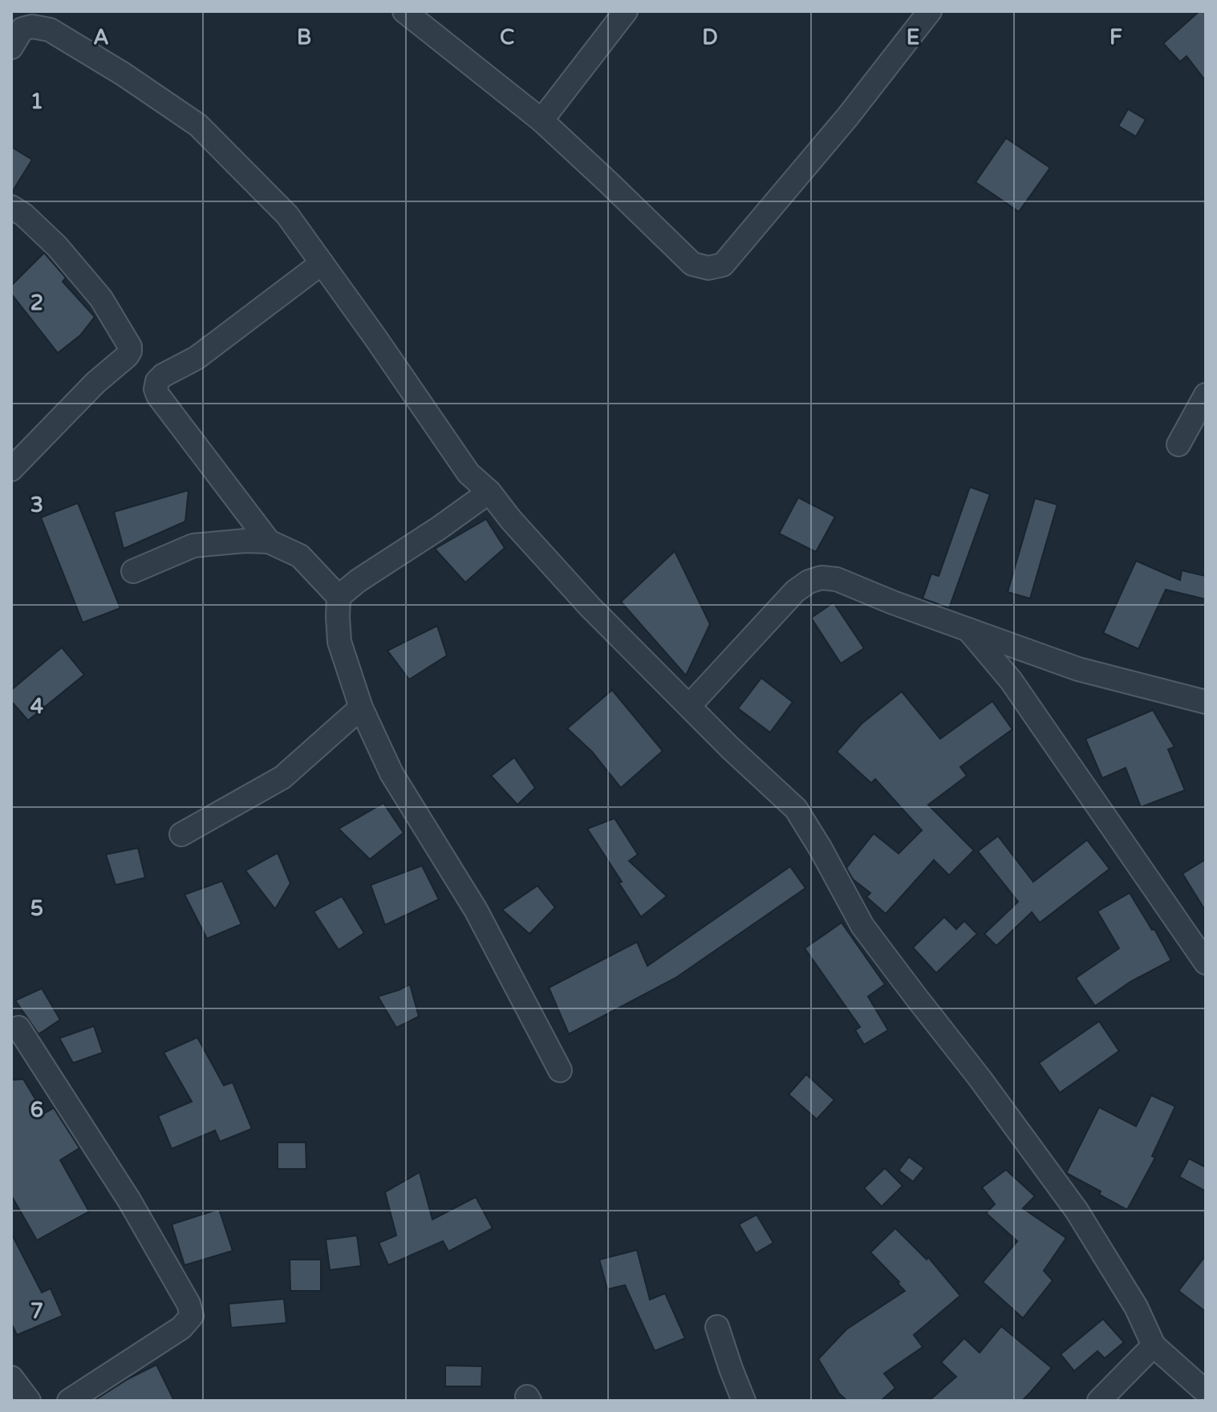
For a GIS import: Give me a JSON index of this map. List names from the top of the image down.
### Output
{
  "grid": {
    "columns": [
      "A",
      "B",
      "C",
      "D",
      "E",
      "F"
    ],
    "rows": [
      "1",
      "2",
      "3",
      "4",
      "5",
      "6",
      "7"
    ]
  }
}
